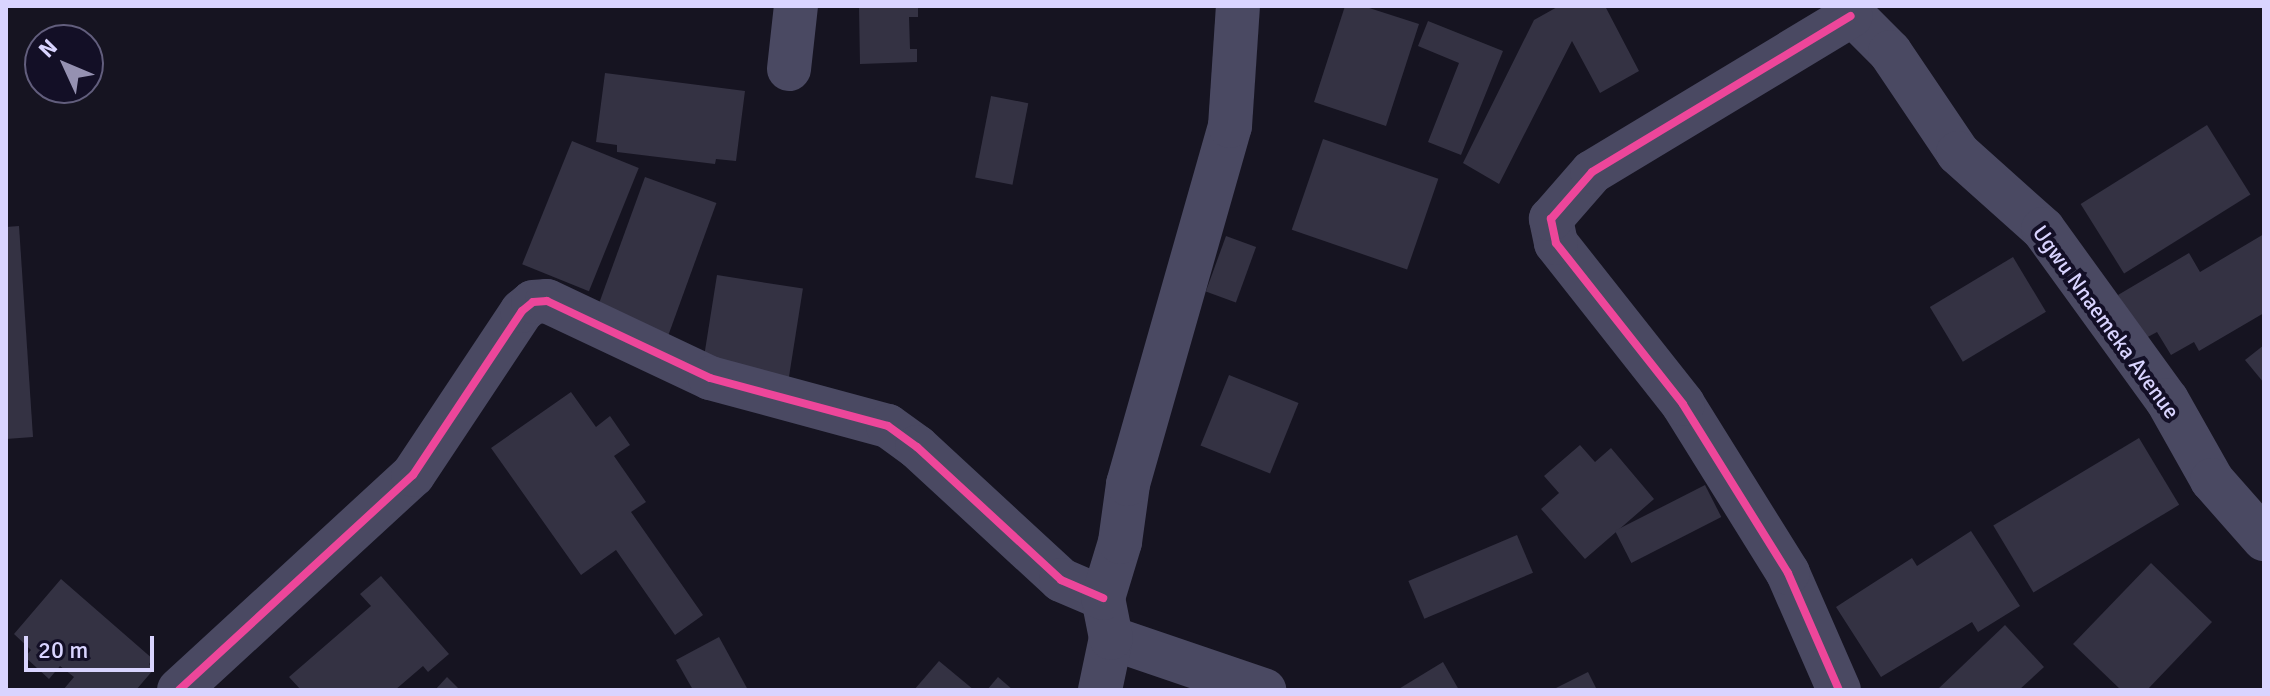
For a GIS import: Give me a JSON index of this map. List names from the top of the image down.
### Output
{
  "streets": {
    "street": ["Ugwu Nnaemeka Avenue"]
  },
  "scale_bar": "20 m",
  "north": "top left"
}
